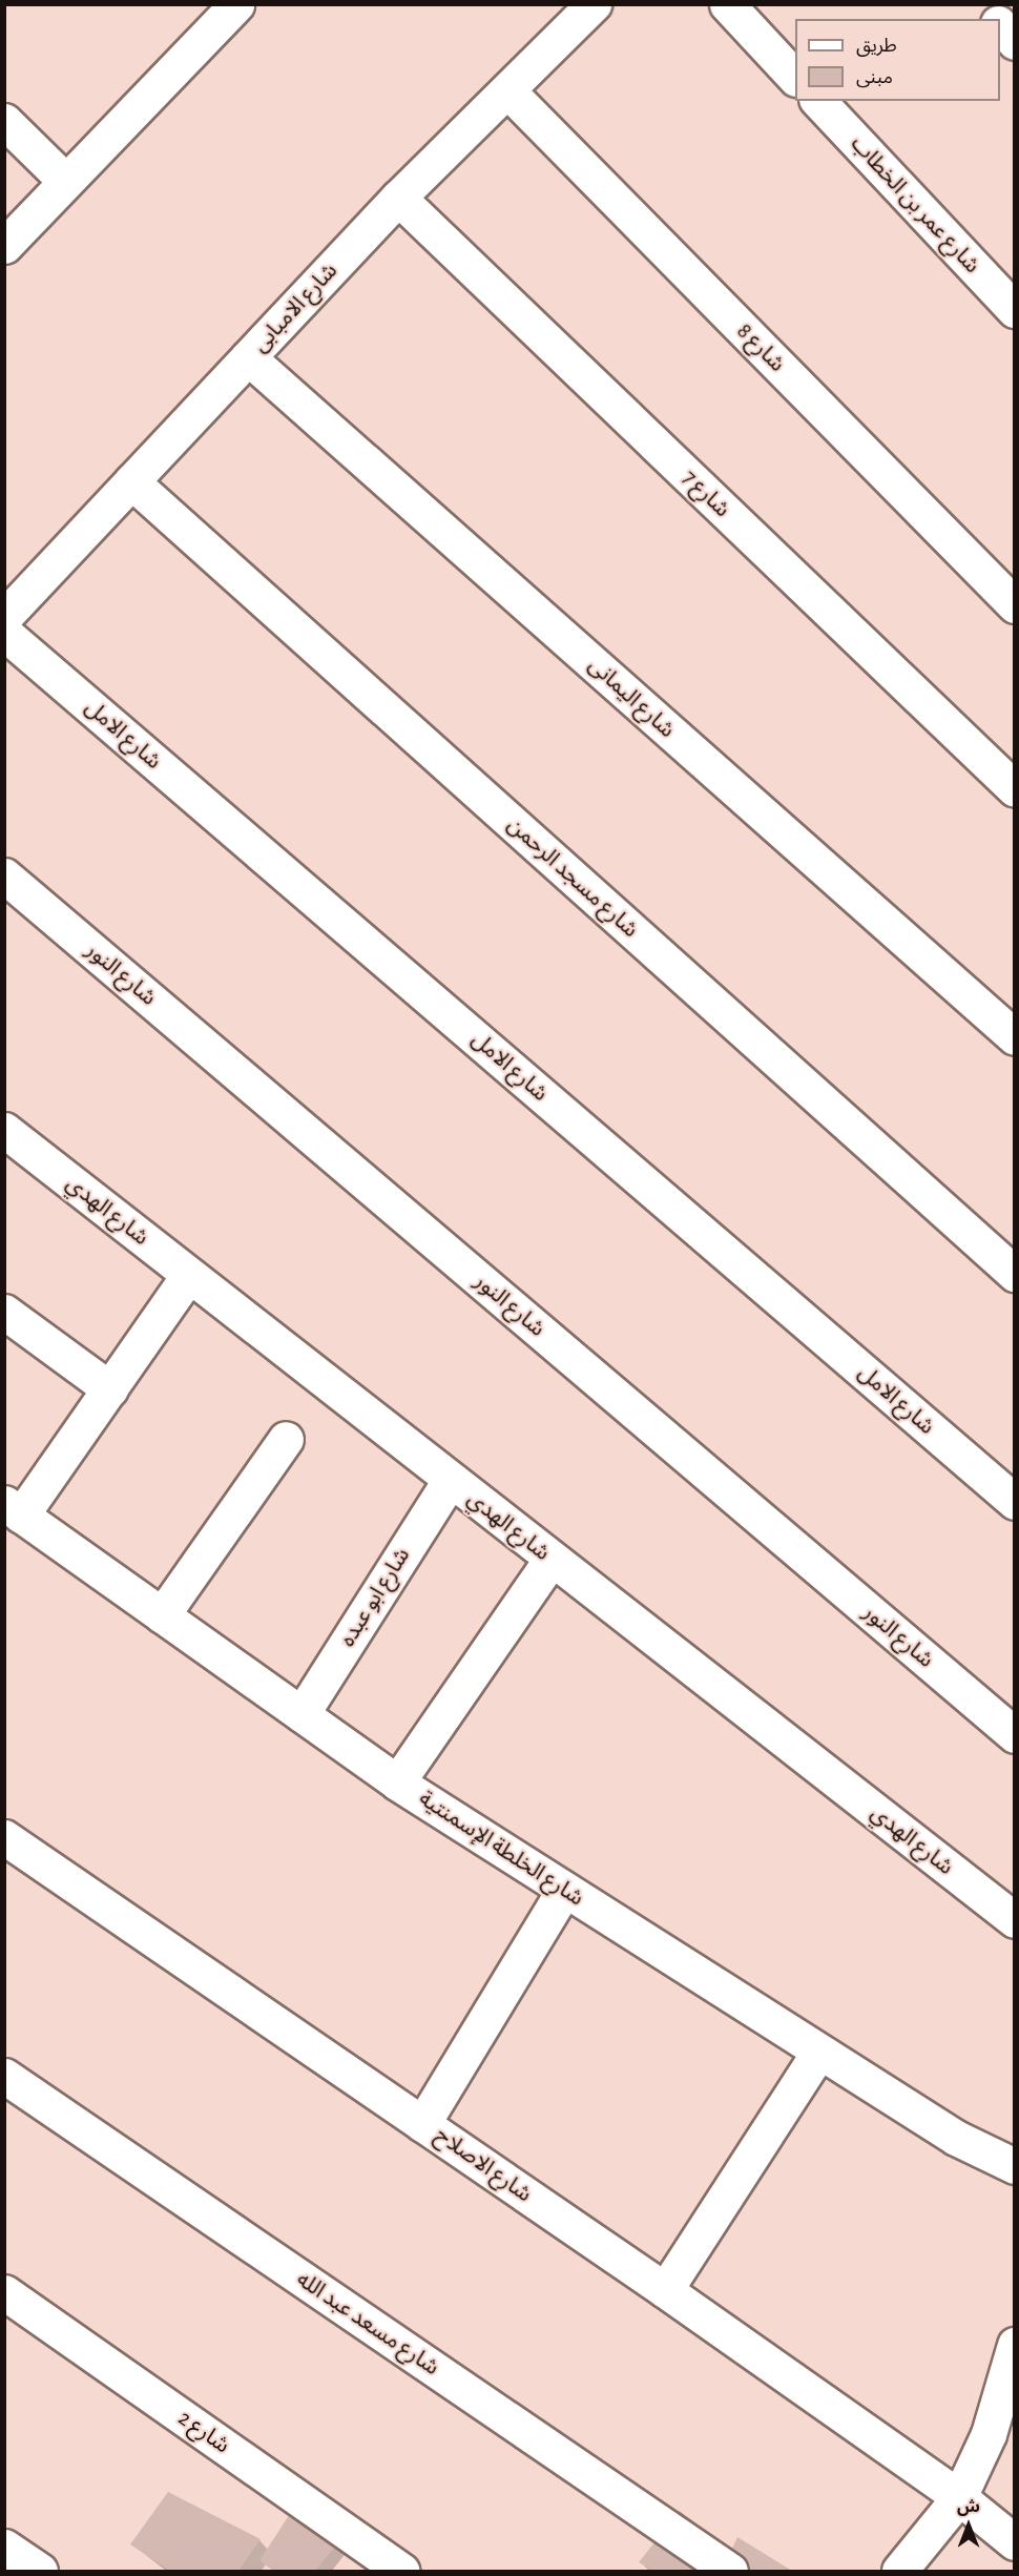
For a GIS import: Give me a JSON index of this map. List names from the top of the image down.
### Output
{
  "streets": {
    "street": [
      "شارع عمر بن الخطاب",
      "شارع الامبابى",
      "شارع 8",
      "شارع 7",
      "شارع اليمانى",
      "شارع الامل",
      "شارع مسجد الرحمن",
      "شارع النور",
      "شارع الهدي",
      "شارع ابو عبده",
      "شارع الخلطة الإسمنتية",
      "شارع الاصلاح",
      "شارع مسعد عبد الله",
      "شارع 2"
    ]
  },
  "crossings": [
    ["شارع الامبابى", "شارع 8"],
    ["شارع الامبابى", "شارع 7"],
    ["شارع الامبابى", "شارع اليمانى"],
    ["شارع الامبابى", "شارع مسجد الرحمن"],
    ["شارع الهدي", "شارع ابو عبده"],
    ["شارع ابو عبده", "شارع الخلطة الإسمنتية"]
  ],
  "legend": ["طريق", "مبنى"],
  "north": "top"
}
